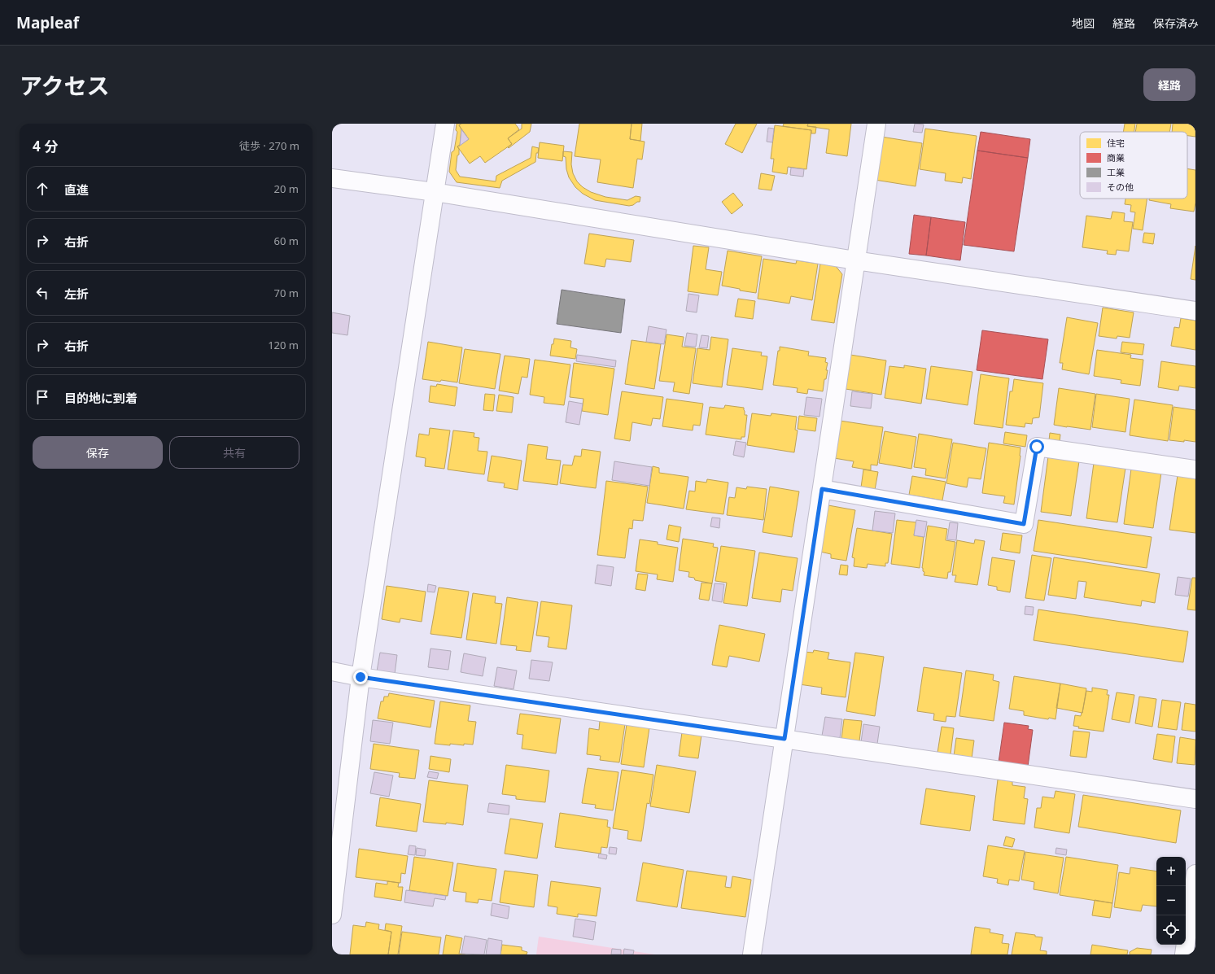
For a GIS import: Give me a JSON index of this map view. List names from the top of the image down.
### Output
{
  "legend": [
    "住宅",
    "商業",
    "工業",
    "その他"
  ],
  "page": {
    "header": "Mapleaf",
    "nav": ["地図", "経路", "保存済み"],
    "title": "アクセス",
    "buttons": [
      "経路",
      ["保存", "共有"]
    ],
    "heading": ["4 分", "徒歩 · 270 m"],
    "list": [
      ["直進", "20 m"],
      ["右折", "60 m"],
      ["左折", "70 m"],
      ["右折", "120 m"],
      "目的地に到着"
    ],
    "map_buttons": ["+", "−"]
  }
}
